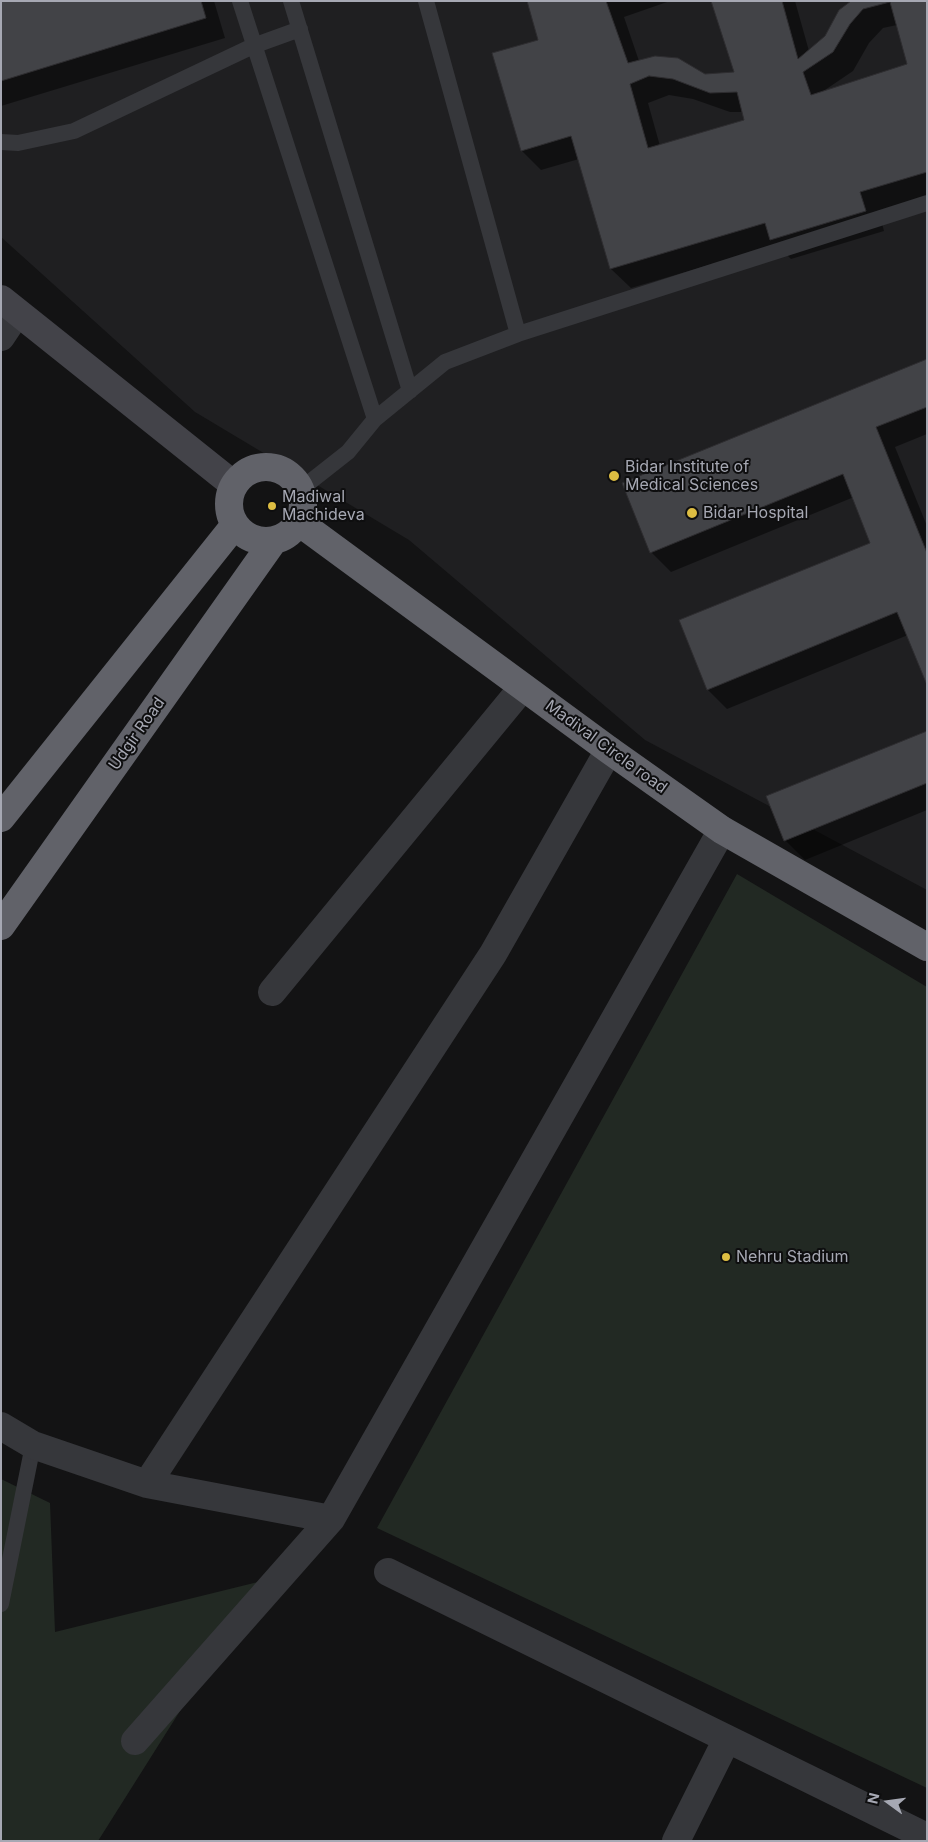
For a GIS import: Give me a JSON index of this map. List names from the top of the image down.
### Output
{
  "streets": {
    "highway": ["Udgir Road", "Madival Circle road"]
  },
  "crossings": [
    ["Udgir Road", "Madival Circle road"]
  ],
  "places": [
    "Bidar Institute of Medical Sciences",
    "Madiwal Machideva",
    "Bidar Hospital",
    "Nehru Stadium"
  ],
  "north": "left"
}
